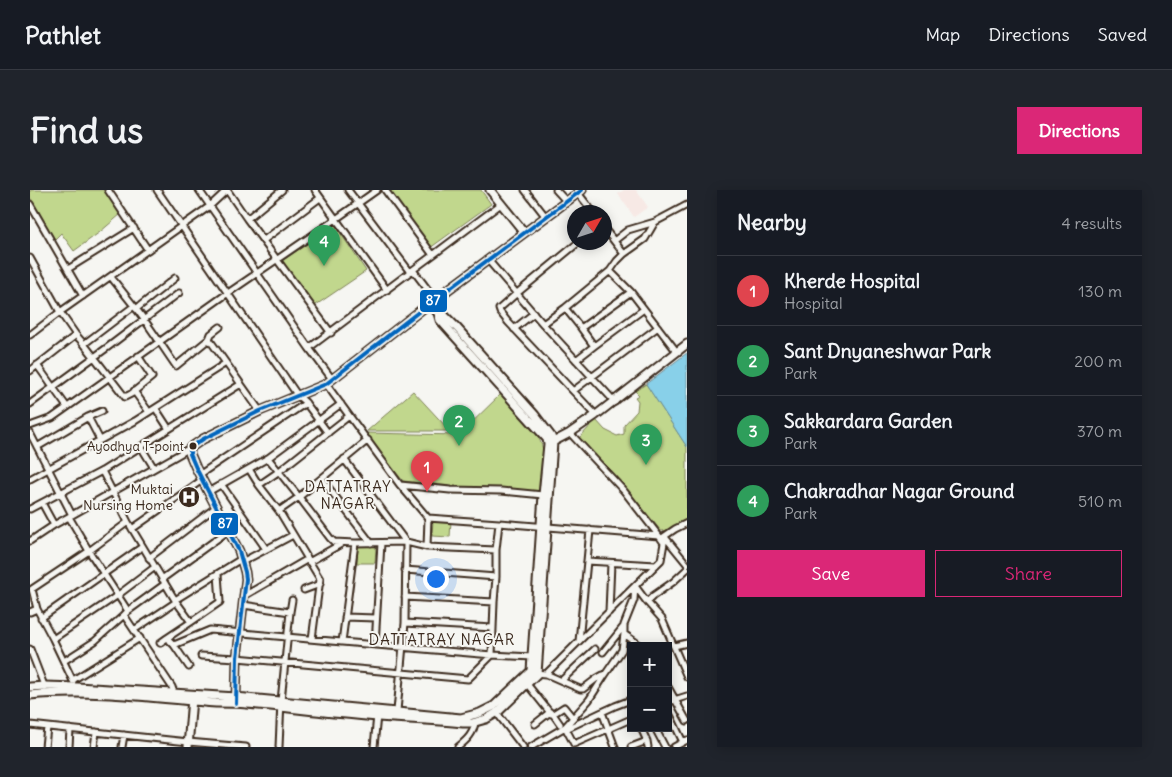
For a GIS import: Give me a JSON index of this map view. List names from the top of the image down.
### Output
{
  "districts": ["DATTATRAY NAGAR", "DATTATRAY NAGAR"],
  "places": {
    "other": ["Ayodhya T-point"],
    "hospital": ["Muktai Nursing Home"]
  },
  "lines": ["transit line 87"],
  "north": "top right",
  "page": {
    "header": "Pathlet",
    "nav": ["Map", "Directions", "Saved"],
    "buttons": [
      "Directions",
      ["Save", "Share"]
    ],
    "title": "Find us",
    "heading": ["Nearby", "4 results"],
    "pins": [
      "4",
      "2",
      "3",
      "1"
    ],
    "list": [
      {
        "mark": "1",
        "name": "Kherde Hospital",
        "note": "Hospital",
        "value": "130 m"
      },
      {
        "mark": "2",
        "name": "Sant Dnyaneshwar Park",
        "note": "Park",
        "value": "200 m"
      },
      {
        "mark": "3",
        "name": "Sakkardara Garden",
        "note": "Park",
        "value": "370 m"
      },
      {
        "mark": "4",
        "name": "Chakradhar Nagar Ground",
        "note": "Park",
        "value": "510 m"
      }
    ],
    "map_buttons": ["+", "−"]
  }
}
